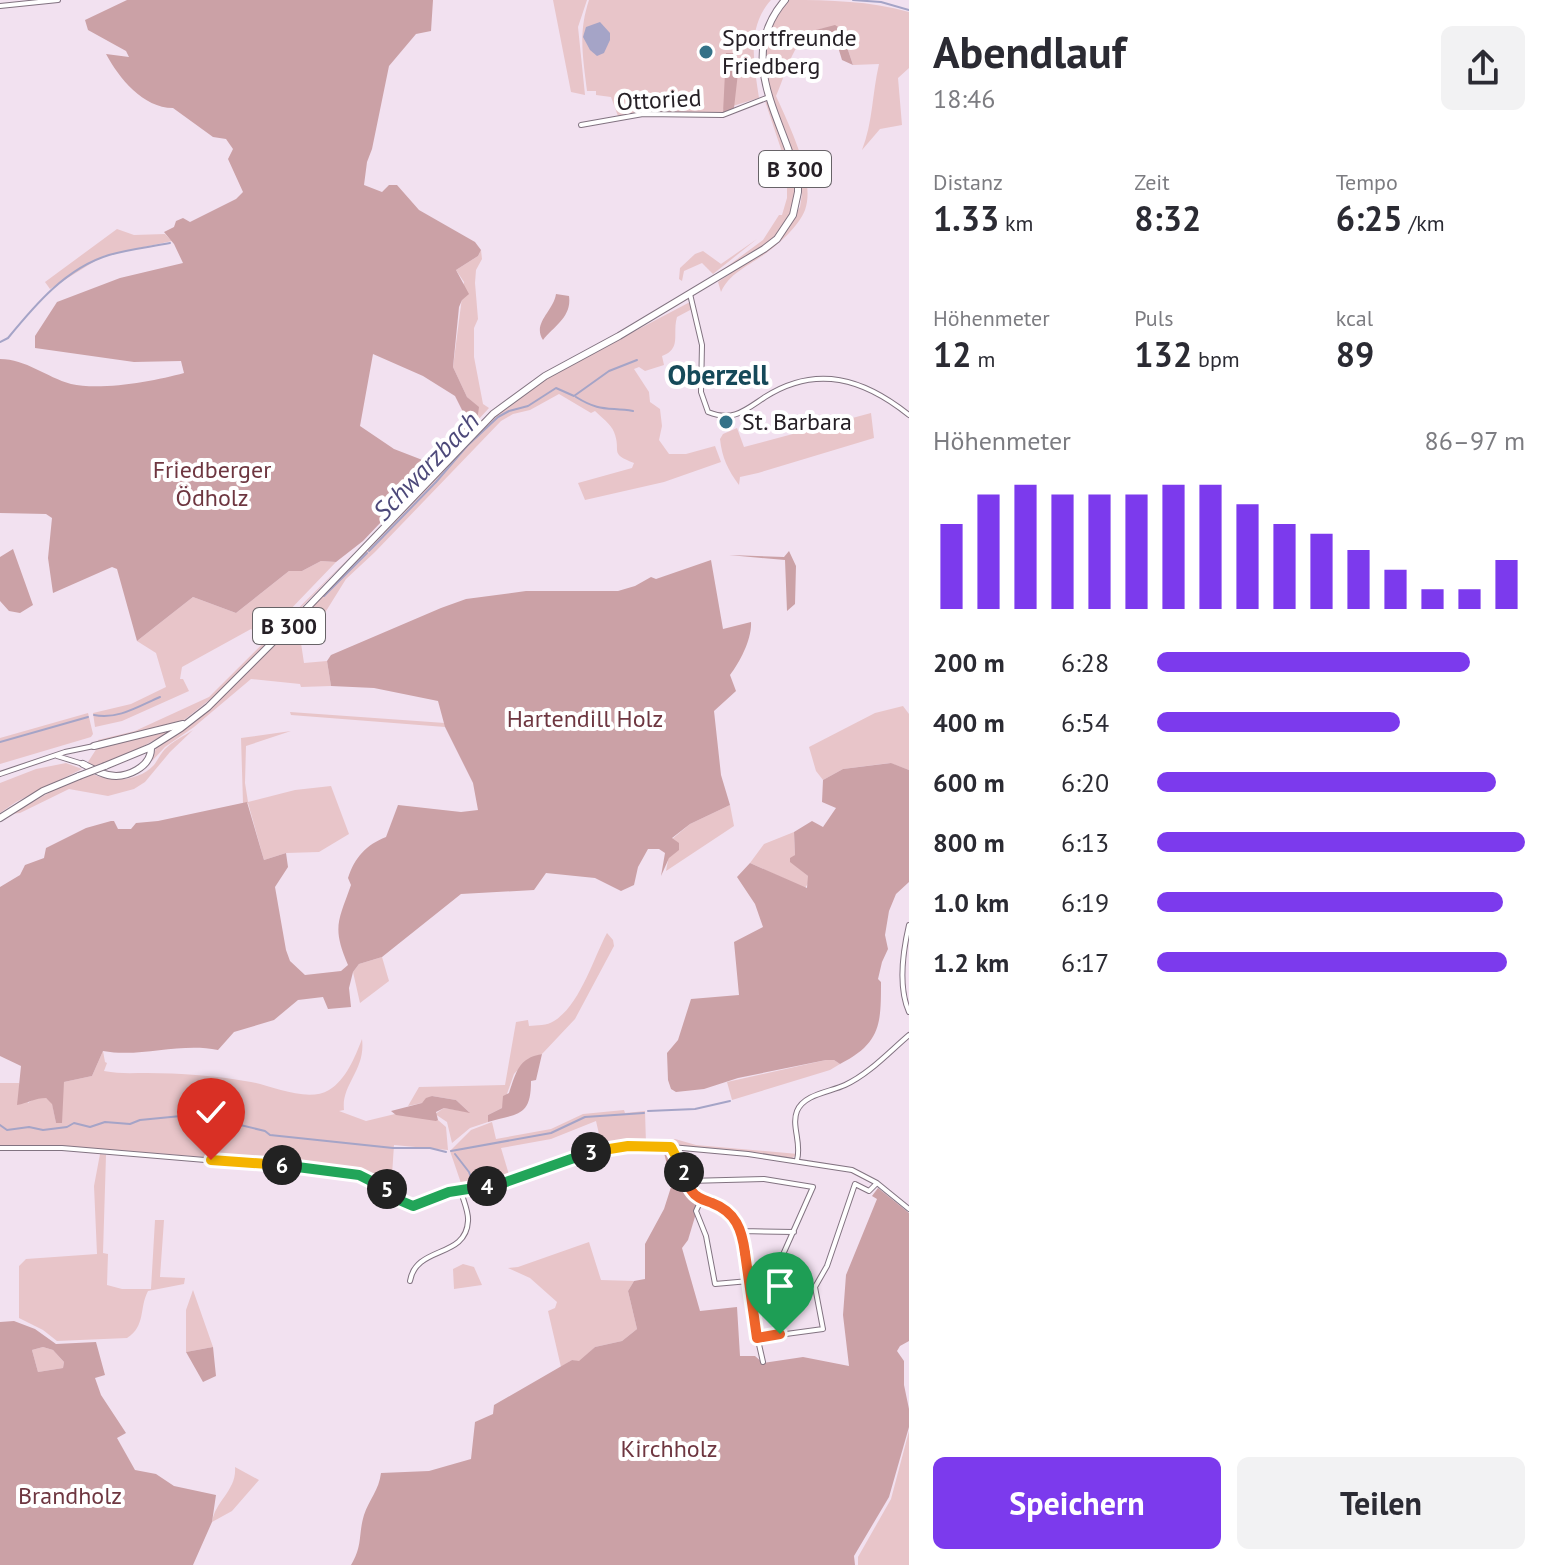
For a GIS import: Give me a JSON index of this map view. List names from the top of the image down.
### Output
{
  "streets": {
    "main road": ["B 300"],
    "street": ["Ottoried"]
  },
  "crossings": [
    ["Ottoried", "B 300"]
  ],
  "districts": ["Oberzell"],
  "water": ["Schwarzbach"],
  "parks": [
    "Friedberger Ödholz",
    "Hartendill Holz",
    "Kirchholz",
    "Brandholz"
  ],
  "places": ["Sportfreunde Friedberg", "St. Barbara"],
  "page": {
    "heading": ["Abendlauf", "18:46"],
    "stats": [
      ["Distanz", "1.33 km"],
      ["Zeit", "8:32"],
      ["Tempo", "6:25 /km"],
      ["Höhenmeter", "12 m"],
      ["Puls", "132 bpm"],
      ["kcal", "89"]
    ],
    "chart": ["Höhenmeter", "86–97 m"],
    "list": [
      {
        "name": "200 m",
        "note": "6:28"
      },
      {
        "name": "400 m",
        "note": "6:54"
      },
      {
        "name": "600 m",
        "note": "6:20"
      },
      {
        "name": "800 m",
        "note": "6:13"
      },
      {
        "name": "1.0 km",
        "note": "6:19"
      },
      {
        "name": "1.2 km",
        "note": "6:17"
      }
    ],
    "pins": [
      "3",
      "6",
      "2",
      "4",
      "5"
    ],
    "buttons": ["Speichern", "Teilen"]
  }
}
